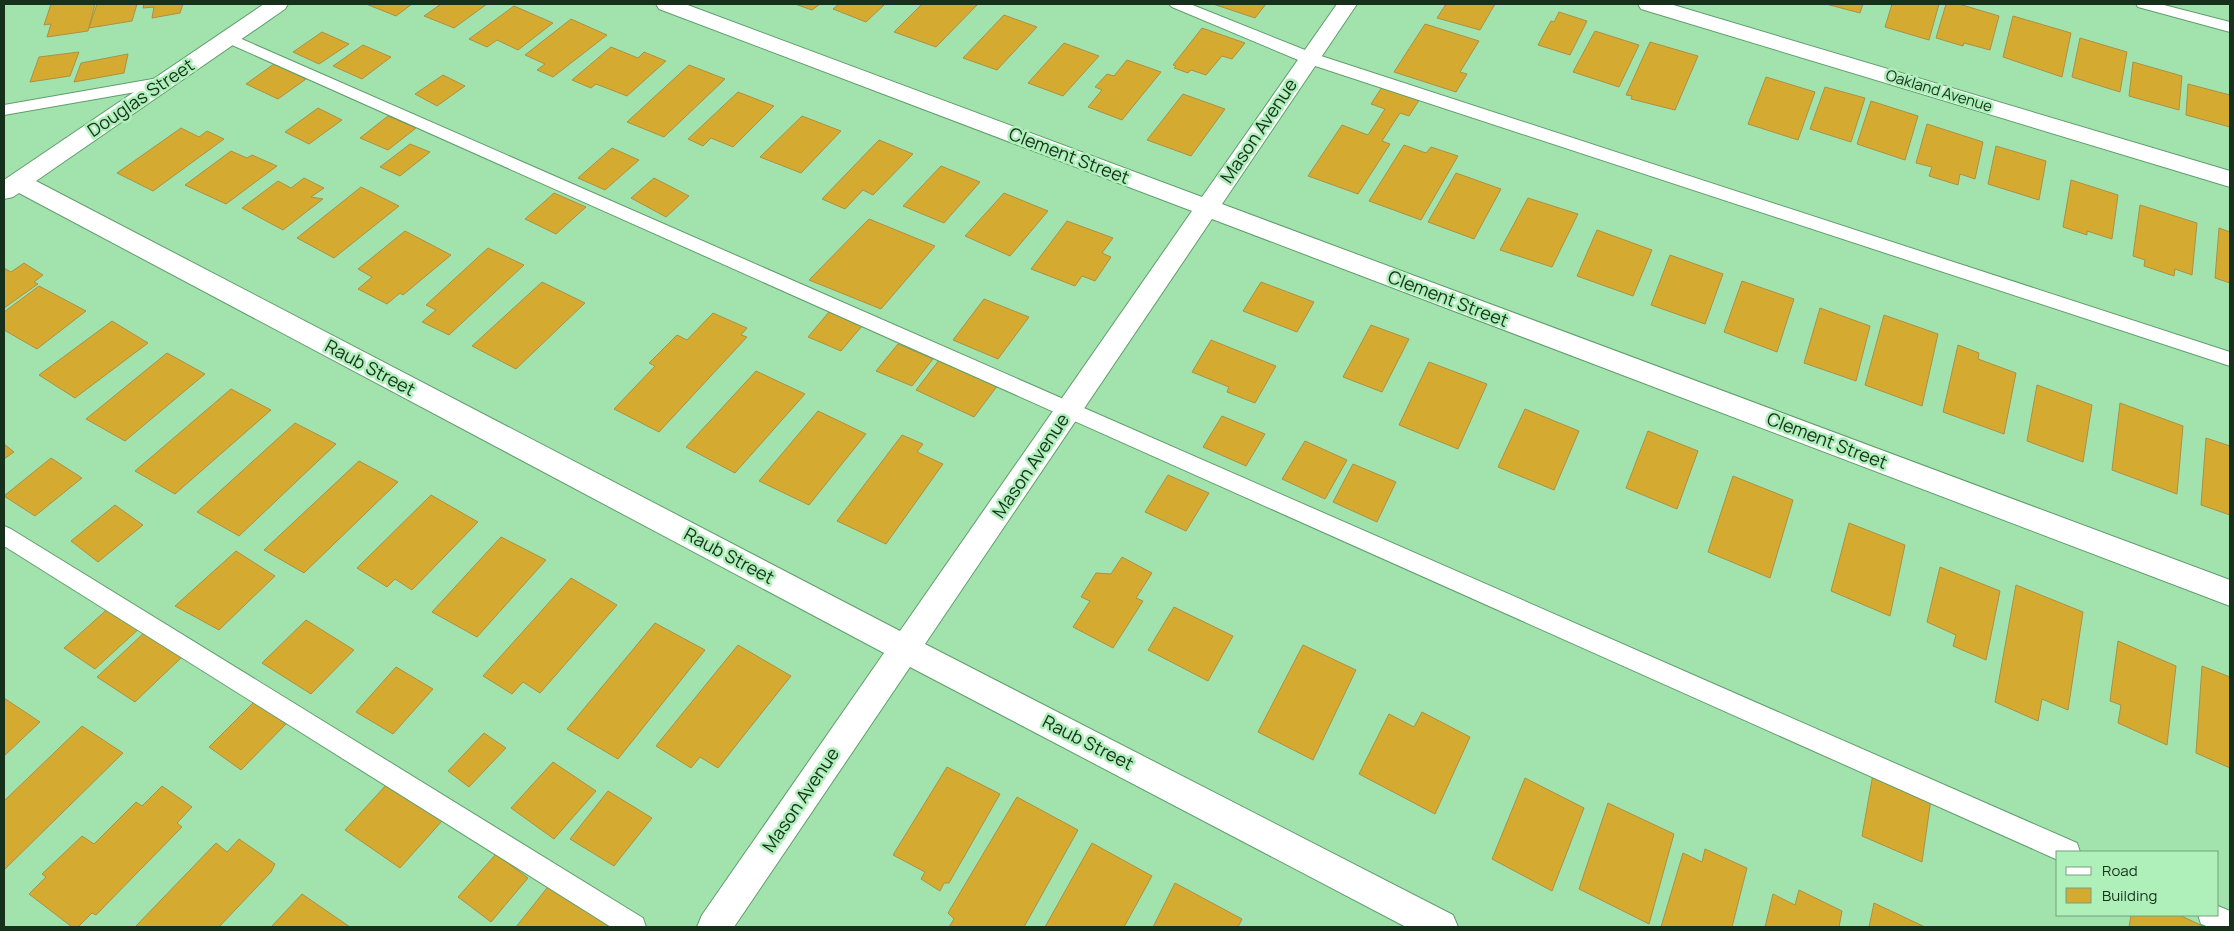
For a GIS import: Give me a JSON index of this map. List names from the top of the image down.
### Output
{
  "streets": {
    "street": [
      "Oakland Avenue",
      "Douglas Street",
      "Mason Avenue",
      "Clement Street",
      "Raub Street"
    ]
  },
  "crossings": [
    ["Douglas Street", "Raub Street"],
    ["Mason Avenue", "Clement Street"],
    ["Mason Avenue", "Raub Street"]
  ],
  "legend": ["Road", "Building"]
}
